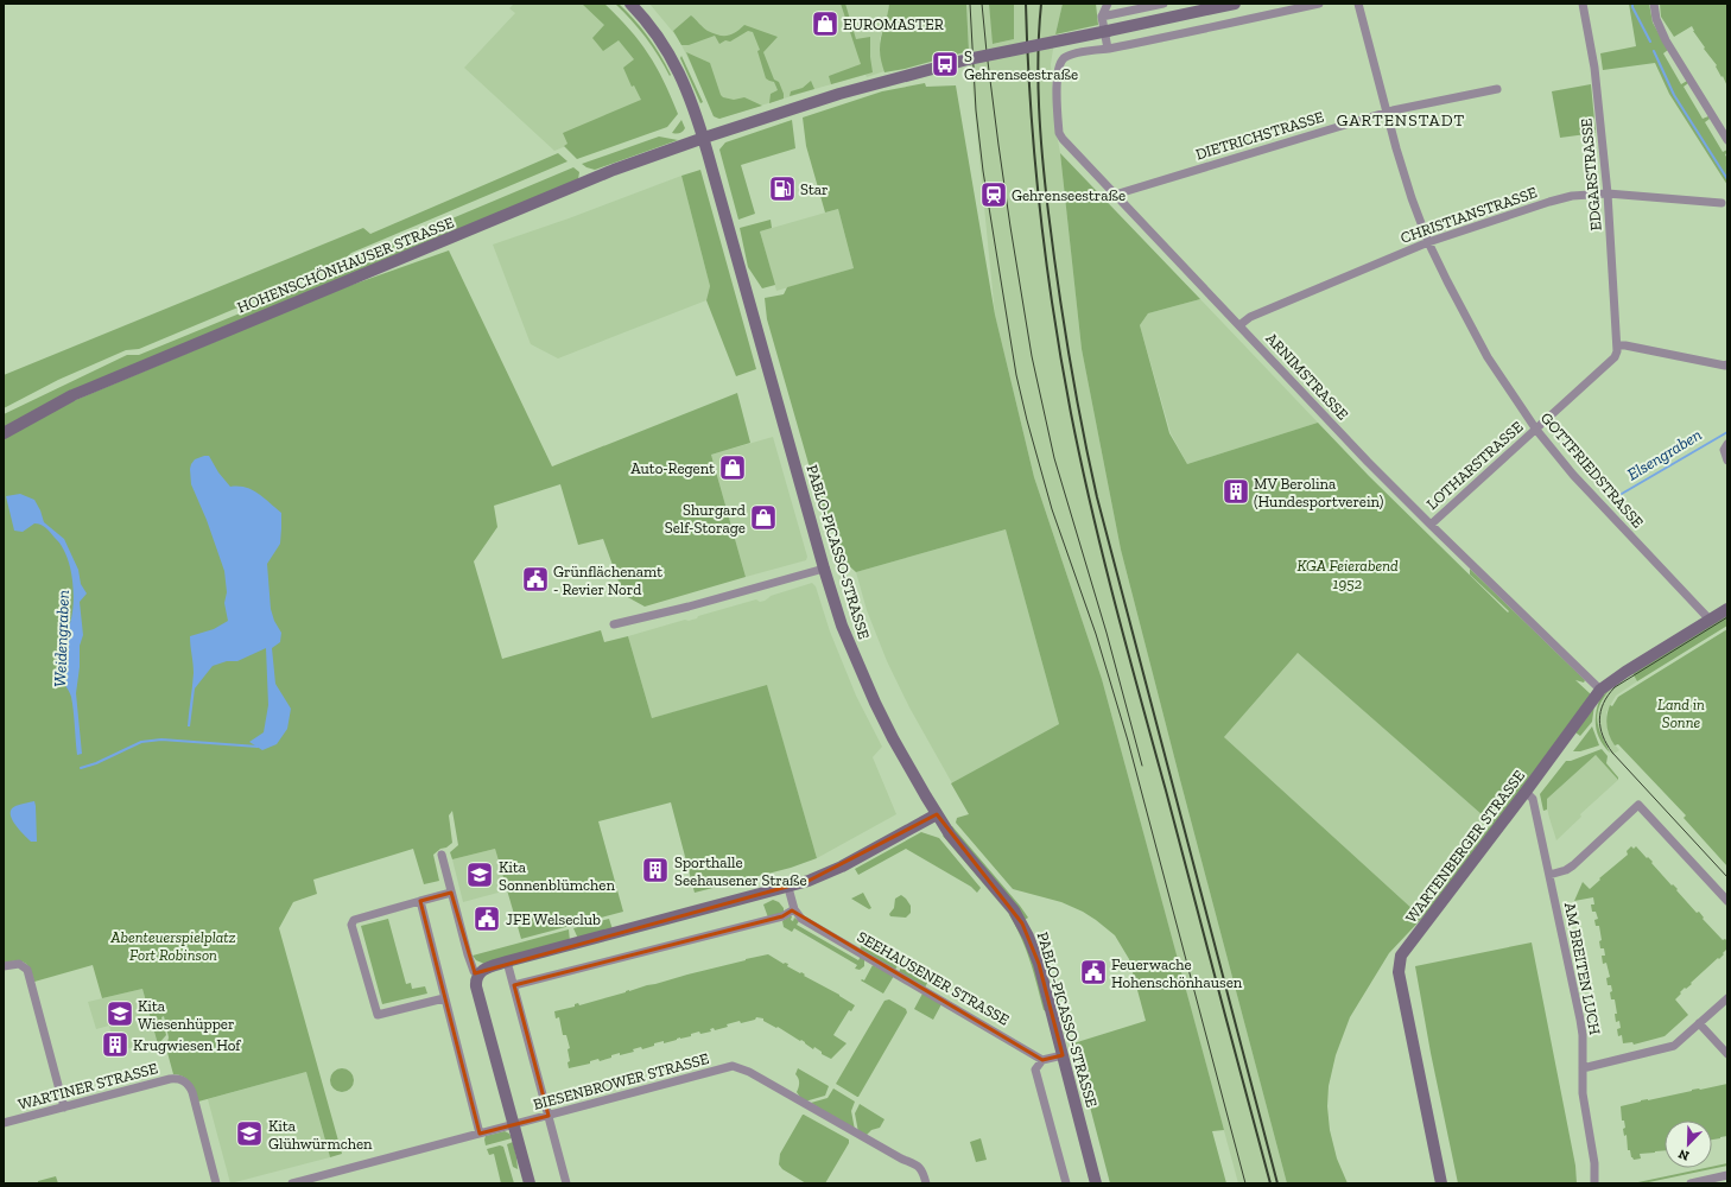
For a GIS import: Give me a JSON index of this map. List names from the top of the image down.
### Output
{
  "streets": {
    "street": [
      "DIETRICHSTRASSE",
      "EDGARSTRASSE",
      "CHRISTIANSTRASSE",
      "HOHENSCHÖNHAUSER STRASSE",
      "ARNIMSTRASSE",
      "LOTHARSTRASSE",
      "GOTTFRIEDSTRASSE",
      "PABLO-PICASSO-STRASSE",
      "WARTENBERGER STRASSE",
      "AM BREITEN LUCH",
      "SEEHAUSENER STRASSE",
      "BIESENBROWER STRASSE",
      "WARTINER STRASSE"
    ]
  },
  "crossings": [
    ["DIETRICHSTRASSE", "ARNIMSTRASSE"],
    ["DIETRICHSTRASSE", "GOTTFRIEDSTRASSE"],
    ["EDGARSTRASSE", "CHRISTIANSTRASSE"],
    ["EDGARSTRASSE", "LOTHARSTRASSE"],
    ["CHRISTIANSTRASSE", "ARNIMSTRASSE"],
    ["CHRISTIANSTRASSE", "GOTTFRIEDSTRASSE"],
    ["HOHENSCHÖNHAUSER STRASSE", "PABLO-PICASSO-STRASSE"],
    ["ARNIMSTRASSE", "LOTHARSTRASSE"],
    ["ARNIMSTRASSE", "WARTENBERGER STRASSE"],
    ["LOTHARSTRASSE", "GOTTFRIEDSTRASSE"],
    ["GOTTFRIEDSTRASSE", "WARTENBERGER STRASSE"],
    ["WARTENBERGER STRASSE", "AM BREITEN LUCH"]
  ],
  "districts": ["GARTENSTADT"],
  "water": ["Elsengraben", "Weidengraben"],
  "parks": ["KGA Feierabend 1952", "Land in Sonne", "Abenteuerspielplatz Fort Robinson"],
  "places": {
    "shop": ["EUROMASTER", "Auto-Regent", "Shurgard Self-Storage"],
    "bus stop": ["S Gehrenseestraße"],
    "fuel station": ["Star"],
    "station": ["Gehrenseestraße"],
    "building": ["MV Berolina (Hundesportverein)", "Sporthalle Seehausener Straße", "Krugwiesen Hof"],
    "public building": ["Grünflächenamt - Revier Nord", "JFE Welseclub", "Feuerwache Hohenschönhausen"],
    "school or university": ["Kita Sonnenblümchen", "Kita Wiesenhüpper", "Kita Glühwürmchen"]
  },
  "north": "bottom left"
}
